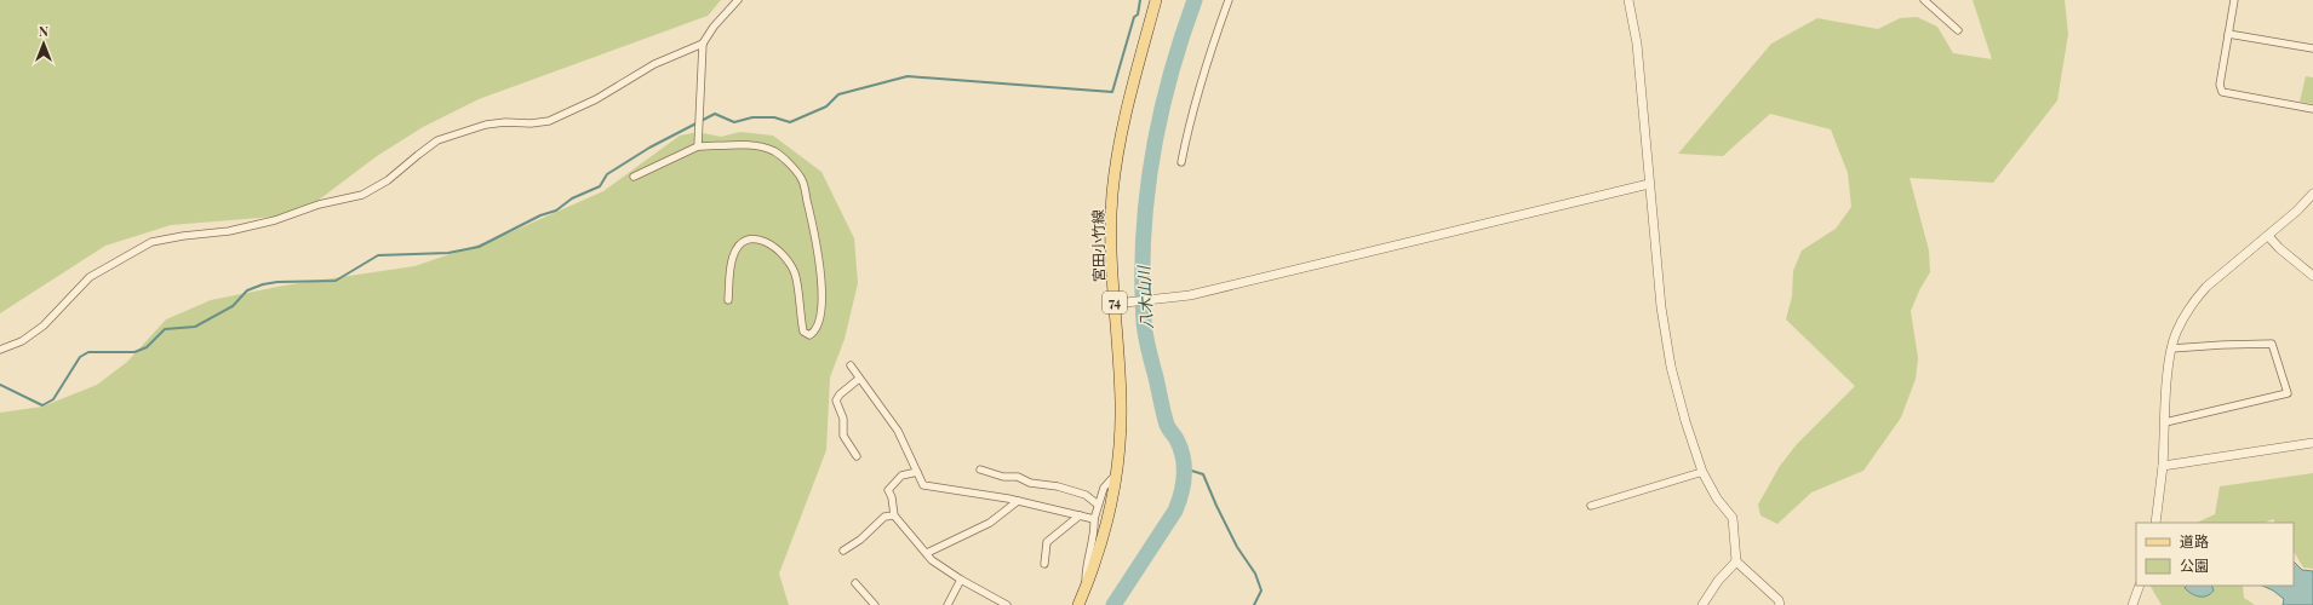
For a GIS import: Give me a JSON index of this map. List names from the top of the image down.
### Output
{
  "streets": {
    "main road": ["宮田小竹線", "74"]
  },
  "water": ["八木山川"],
  "legend": ["道路", "公園"],
  "north": "top"
}
